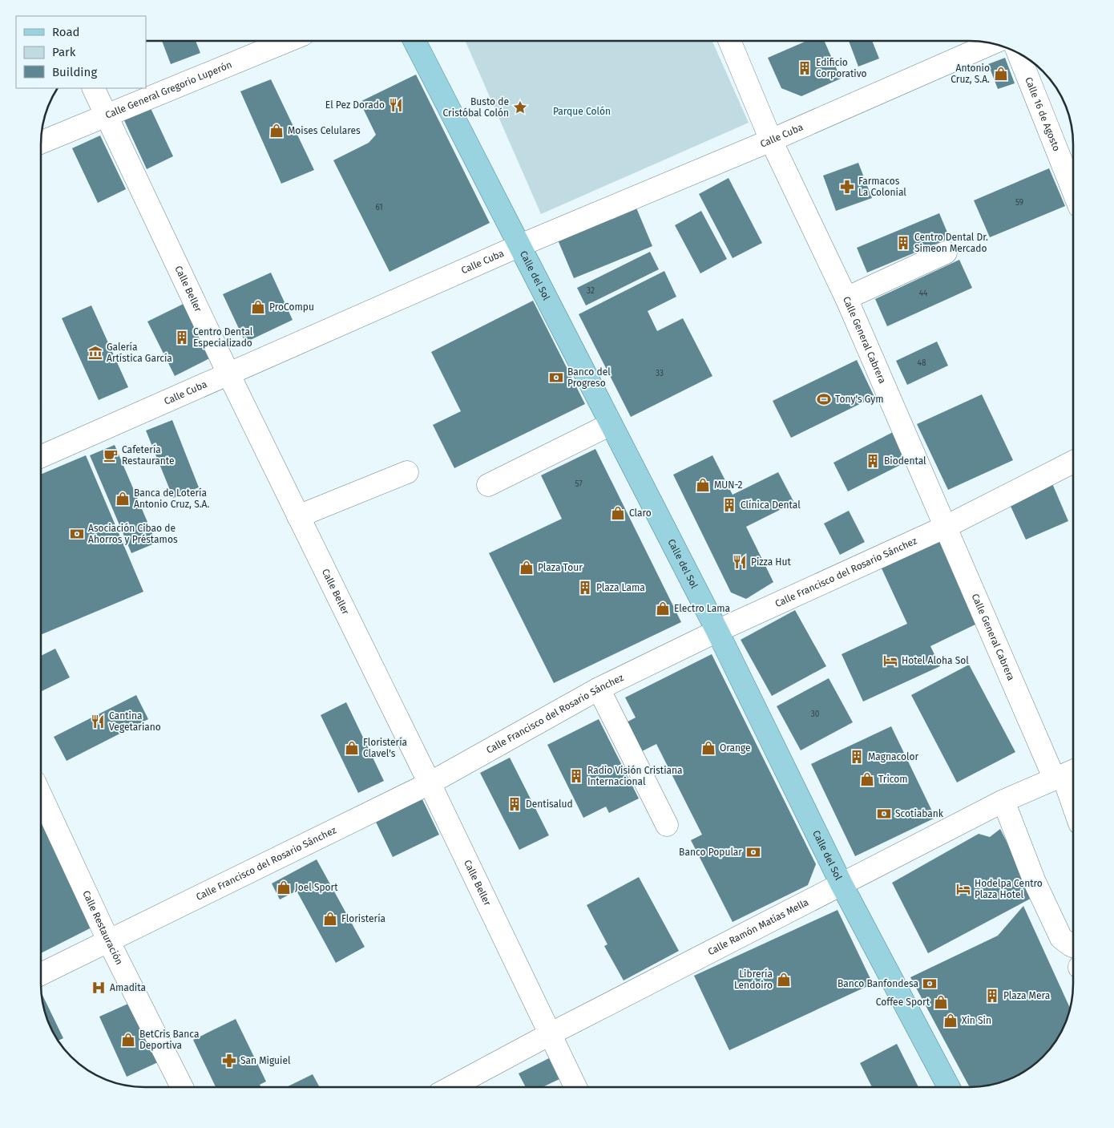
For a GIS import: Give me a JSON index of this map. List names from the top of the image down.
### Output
{
  "streets": {
    "main road": ["Calle del Sol"],
    "street": [
      "Calle General Gregorio Luperón",
      "Calle 16 de Agosto",
      "Calle Cuba",
      "Calle Beller",
      "Calle General Cabrera",
      "Calle Francisco del Rosario Sánchez",
      "Calle Restauración",
      "Calle Ramón Matías Mella"
    ]
  },
  "crossings": [
    ["Calle General Gregorio Luperón", "Calle Beller"],
    ["Calle Cuba", "Calle del Sol"],
    ["Calle Cuba", "Calle Beller"],
    ["Calle Cuba", "Calle General Cabrera"],
    ["Calle del Sol", "Calle Francisco del Rosario Sánchez"],
    ["Calle del Sol", "Calle Ramón Matías Mella"],
    ["Calle Beller", "Calle Francisco del Rosario Sánchez"],
    ["Calle Beller", "Calle Ramón Matías Mella"],
    ["Calle General Cabrera", "Calle Francisco del Rosario Sánchez"],
    ["Calle General Cabrera", "Calle Ramón Matías Mella"],
    ["Calle Francisco del Rosario Sánchez", "Calle Restauración"]
  ],
  "parks": ["Parque Colón"],
  "places": {
    "building": [
      "Edificio Corporativo",
      "Centro Dental Dr. Simeon Mercado",
      "Centro Dental Especializado",
      "Biodental",
      "Clínica Dental",
      "Plaza Lama",
      "Magnacolor",
      "Radio Visión Cristiana Internacional",
      "Dentisalud",
      "Plaza Mera"
    ],
    "shop": [
      "Antonio Cruz, S.A.",
      "Moises Celulares",
      "ProCompu",
      "MUN-2",
      "Banca de Lotería Antonio Cruz, S.A.",
      "Claro",
      "Plaza Tour",
      "Electro Lama",
      "Floristería Clavel's",
      "Orange",
      "Tricom",
      "Joel Sport",
      "Floristería",
      "Librería Lendoiro",
      "Coffee Sport",
      "Xin Sin",
      "BetCris Banca Deportiva"
    ],
    "restaurant": ["El Pez Dorado", "Pizza Hut", "Cantina Vegetariano"],
    "place": ["Busto de Cristóbal Colón"],
    "pharmacy": ["Farmacos La Colonial", "San Miguiel"],
    "museum": ["Galería Artística García"],
    "bank": [
      "Banco del Progreso",
      "Asociación Cibao de Ahorros y Préstamos",
      "Scotiabank",
      "Banco Popular",
      "Banco Banfondesa"
    ],
    "sports": ["Tony's Gym"],
    "cafe": ["Cafetería Restaurante"],
    "hotel": ["Hotel Aloha Sol", "Hodelpa Centro Plaza Hotel"],
    "hospital": ["Amadita"]
  },
  "house_numbers": [
    "59",
    "61",
    "32",
    "44",
    "48",
    "33",
    "57",
    "30"
  ],
  "legend": ["Road", "Park", "Building"]
}
